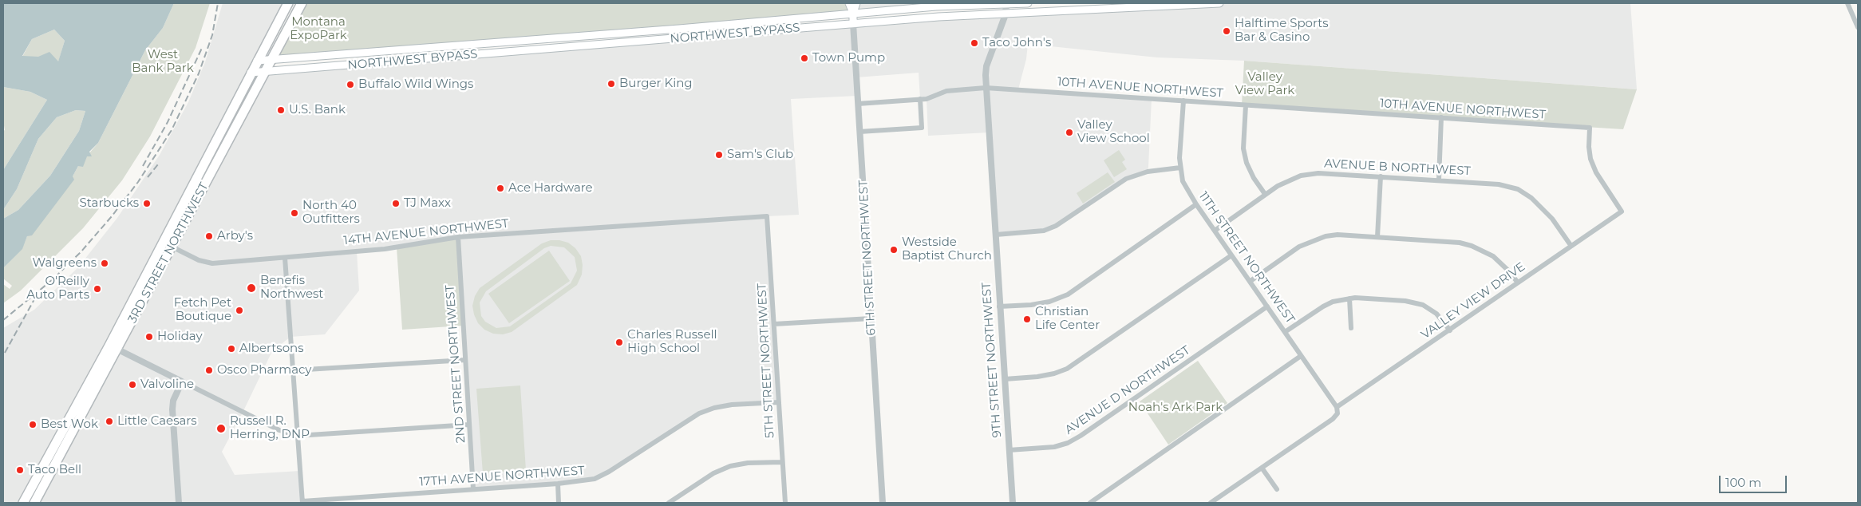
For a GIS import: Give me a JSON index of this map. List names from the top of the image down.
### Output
{
  "streets": {
    "highway": ["3RD STREET NORTHWEST"],
    "main road": ["NORTHWEST BYPASS", "6TH STREET NORTHWEST"],
    "street": [
      "10TH AVENUE NORTHWEST",
      "AVENUE B NORTHWEST",
      "14TH AVENUE NORTHWEST",
      "11TH STREET NORTHWEST",
      "VALLEY VIEW DRIVE",
      "9TH STREET NORTHWEST",
      "5TH STREET NORTHWEST",
      "2ND STREET NORTHWEST",
      "AVENUE D NORTHWEST",
      "17TH AVENUE NORTHWEST"
    ]
  },
  "crossings": [
    ["NORTHWEST BYPASS", "3RD STREET NORTHWEST"],
    ["NORTHWEST BYPASS", "6TH STREET NORTHWEST"],
    ["NORTHWEST BYPASS", "9TH STREET NORTHWEST"],
    ["10TH AVENUE NORTHWEST", "6TH STREET NORTHWEST"],
    ["10TH AVENUE NORTHWEST", "11TH STREET NORTHWEST"],
    ["10TH AVENUE NORTHWEST", "VALLEY VIEW DRIVE"],
    ["10TH AVENUE NORTHWEST", "9TH STREET NORTHWEST"],
    ["AVENUE B NORTHWEST", "11TH STREET NORTHWEST"],
    ["AVENUE B NORTHWEST", "VALLEY VIEW DRIVE"],
    ["14TH AVENUE NORTHWEST", "3RD STREET NORTHWEST"],
    ["14TH AVENUE NORTHWEST", "5TH STREET NORTHWEST"],
    ["14TH AVENUE NORTHWEST", "2ND STREET NORTHWEST"],
    ["11TH STREET NORTHWEST", "VALLEY VIEW DRIVE"],
    ["11TH STREET NORTHWEST", "AVENUE D NORTHWEST"],
    ["9TH STREET NORTHWEST", "AVENUE D NORTHWEST"],
    ["5TH STREET NORTHWEST", "17TH AVENUE NORTHWEST"],
    ["2ND STREET NORTHWEST", "17TH AVENUE NORTHWEST"]
  ],
  "parks": [
    "Montana ExpoPark",
    "West Bank Park",
    "Valley View Park",
    "Noah's Ark Park"
  ],
  "places": [
    "Halftime Sports Bar & Casino",
    "Taco John's",
    "Town Pump",
    "Burger King",
    "Buffalo Wild Wings",
    "U.S. Bank",
    "Valley View School",
    "Sam's Club",
    "Ace Hardware",
    "Starbucks",
    "TJ Maxx",
    "North 40 Outfitters",
    "Arby's",
    "Westside Baptist Church",
    "Walgreens",
    "Benefis Northwest",
    "O'Reilly Auto Parts",
    "Fetch Pet Boutique",
    "Christian Life Center",
    "Holiday",
    "Charles Russell High School",
    "Albertsons",
    "Osco Pharmacy",
    "Valvoline",
    "Little Caesars",
    "Best Wok",
    "Russell R. Herring, DNP",
    "Taco Bell"
  ],
  "scale_bar": "100 m"
}
